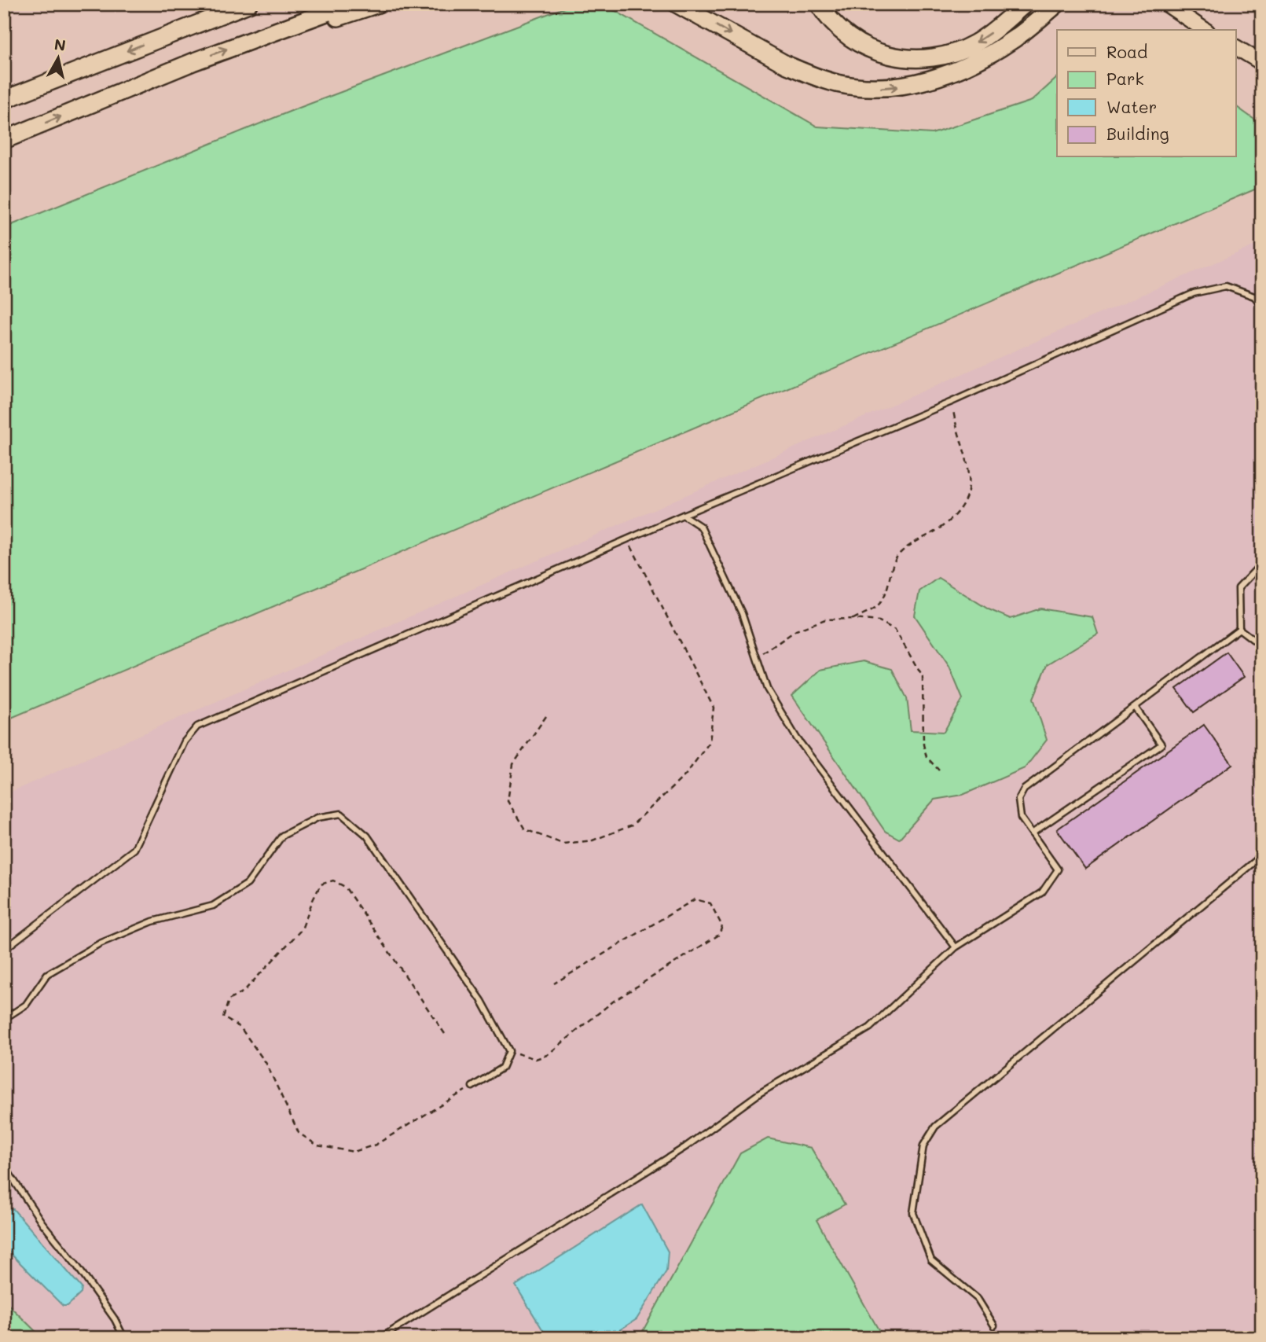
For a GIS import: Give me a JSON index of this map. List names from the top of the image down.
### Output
{
  "legend": [
    "Road",
    "Park",
    "Water",
    "Building"
  ],
  "north": "top"
}
